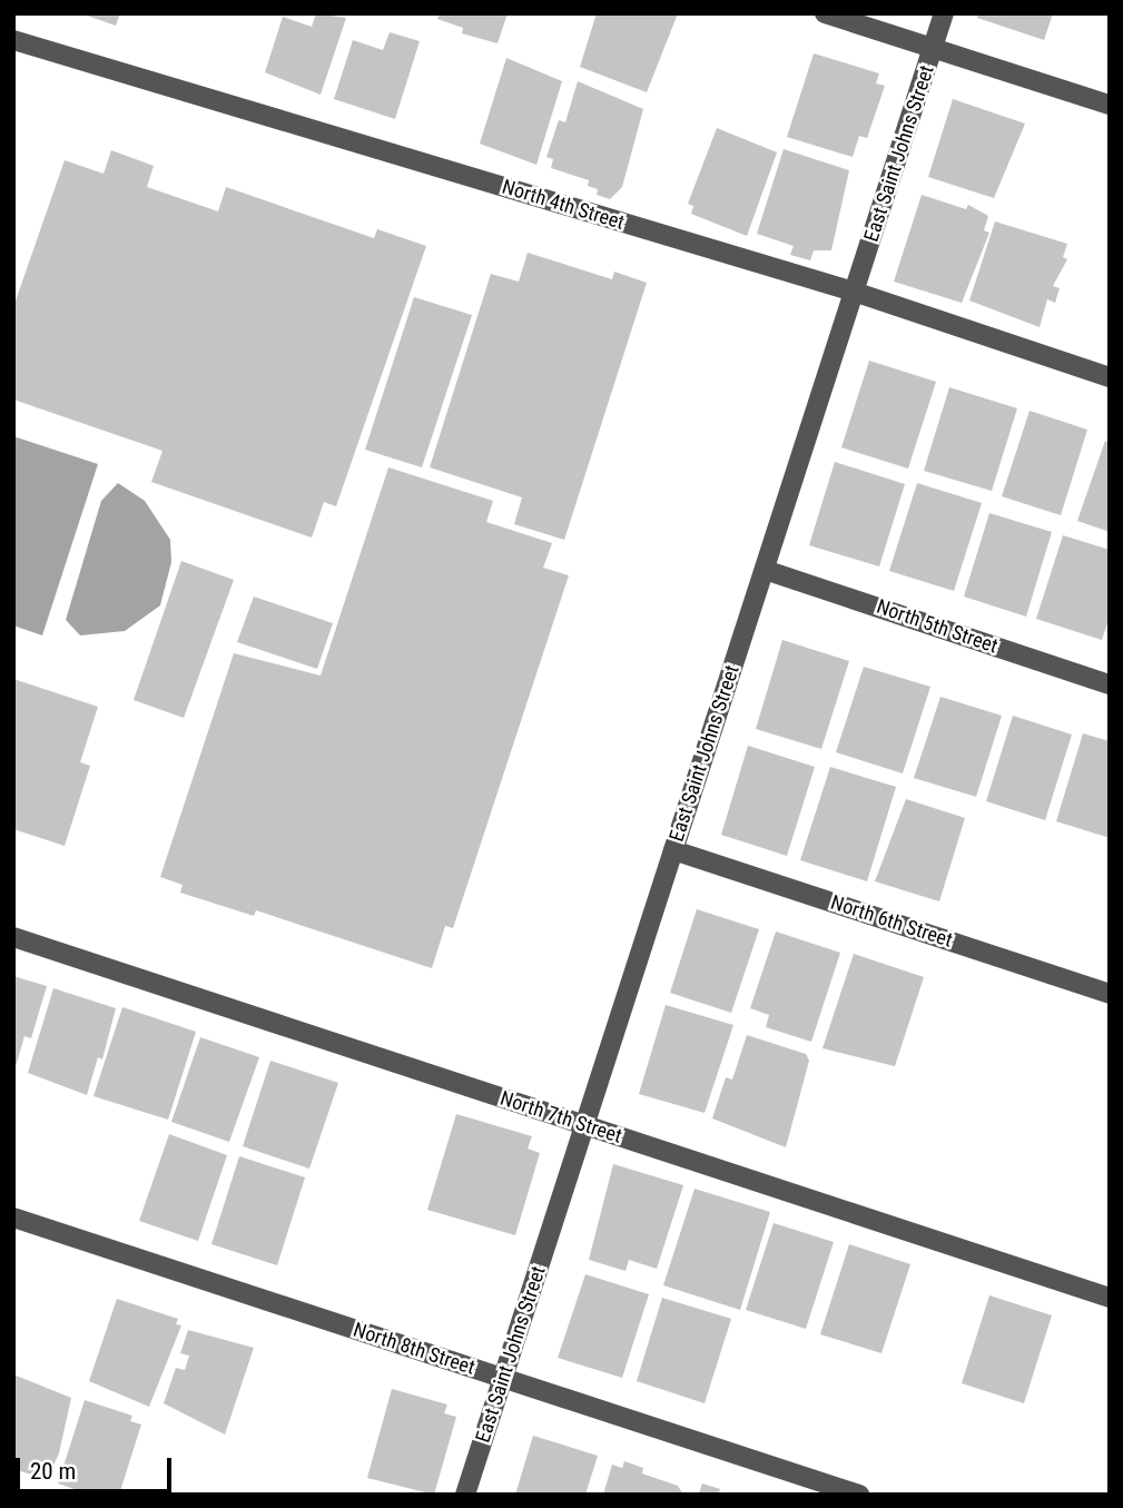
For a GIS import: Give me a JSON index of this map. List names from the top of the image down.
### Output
{
  "streets": {
    "lane": [
      "East Saint Johns Street",
      "North 4th Street",
      "North 5th Street",
      "North 6th Street",
      "North 7th Street",
      "North 8th Street"
    ]
  },
  "crossings": [
    ["East Saint Johns Street", "North 4th Street"],
    ["East Saint Johns Street", "North 5th Street"],
    ["East Saint Johns Street", "North 6th Street"],
    ["East Saint Johns Street", "North 7th Street"],
    ["East Saint Johns Street", "North 8th Street"]
  ],
  "scale_bar": "20 m"
}
